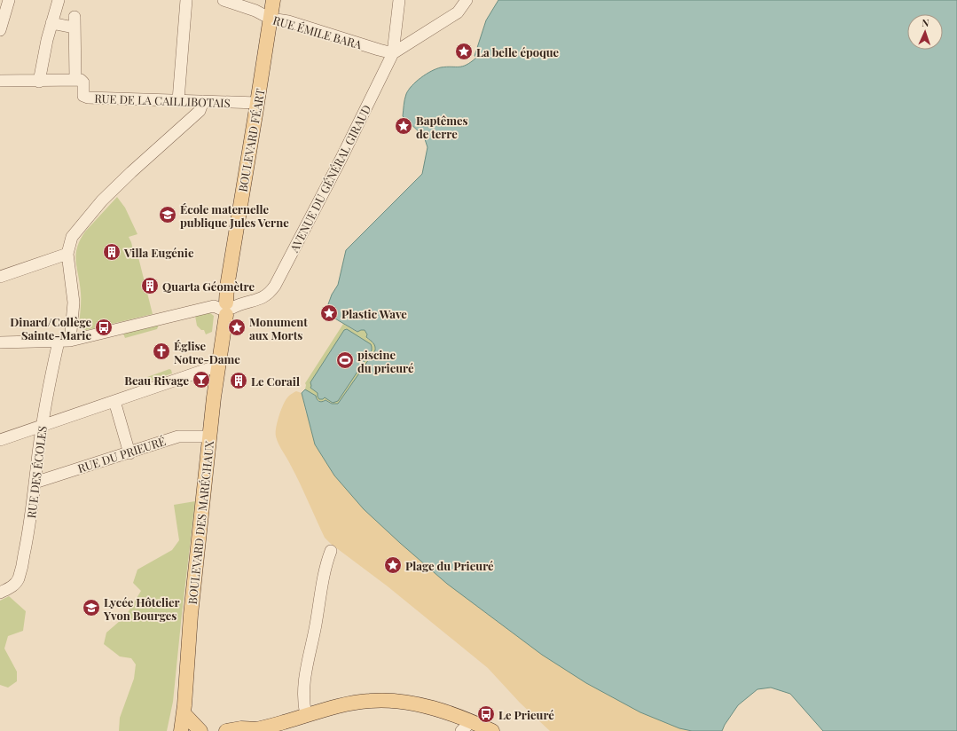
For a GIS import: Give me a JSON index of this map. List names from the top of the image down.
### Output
{
  "streets": {
    "main road": ["BOULEVARD FÉART", "BOULEVARD DES MARÉCHAUX"],
    "street": [
      "RUE ÉMILE BARA",
      "RUE DE LA CAILLIBOTAIS",
      "AVENUE DU GÉNÉRAL GIRAUD",
      "RUE DU PRIEURÉ",
      "RUE DES ÉCOLES"
    ]
  },
  "crossings": [
    ["RUE ÉMILE BARA", "BOULEVARD FÉART"],
    ["RUE ÉMILE BARA", "AVENUE DU GÉNÉRAL GIRAUD"],
    ["RUE DE LA CAILLIBOTAIS", "BOULEVARD FÉART"],
    ["BOULEVARD FÉART", "AVENUE DU GÉNÉRAL GIRAUD"],
    ["BOULEVARD FÉART", "BOULEVARD DES MARÉCHAUX"],
    ["AVENUE DU GÉNÉRAL GIRAUD", "BOULEVARD DES MARÉCHAUX"],
    ["RUE DU PRIEURÉ", "RUE DES ÉCOLES"],
    ["RUE DU PRIEURÉ", "BOULEVARD DES MARÉCHAUX"]
  ],
  "places": {
    "place": [
      "La belle époque",
      "Baptêmes de terre",
      "Plastic Wave",
      "Monument aux Morts",
      "Plage du Prieuré"
    ],
    "school or university": ["École maternelle publique Jules Verne", "Lycée Hôtelier Yvon Bourges"],
    "building": ["Villa Eugénie", "Quarta Géomètre", "Le Corail"],
    "bus stop": ["Dinard/Collège Sainte-Marie", "Le Prieuré"],
    "church": ["Église Notre-Dame"],
    "sports": ["piscine du prieuré"],
    "bar": ["Beau Rivage"]
  },
  "north": "top"
}
